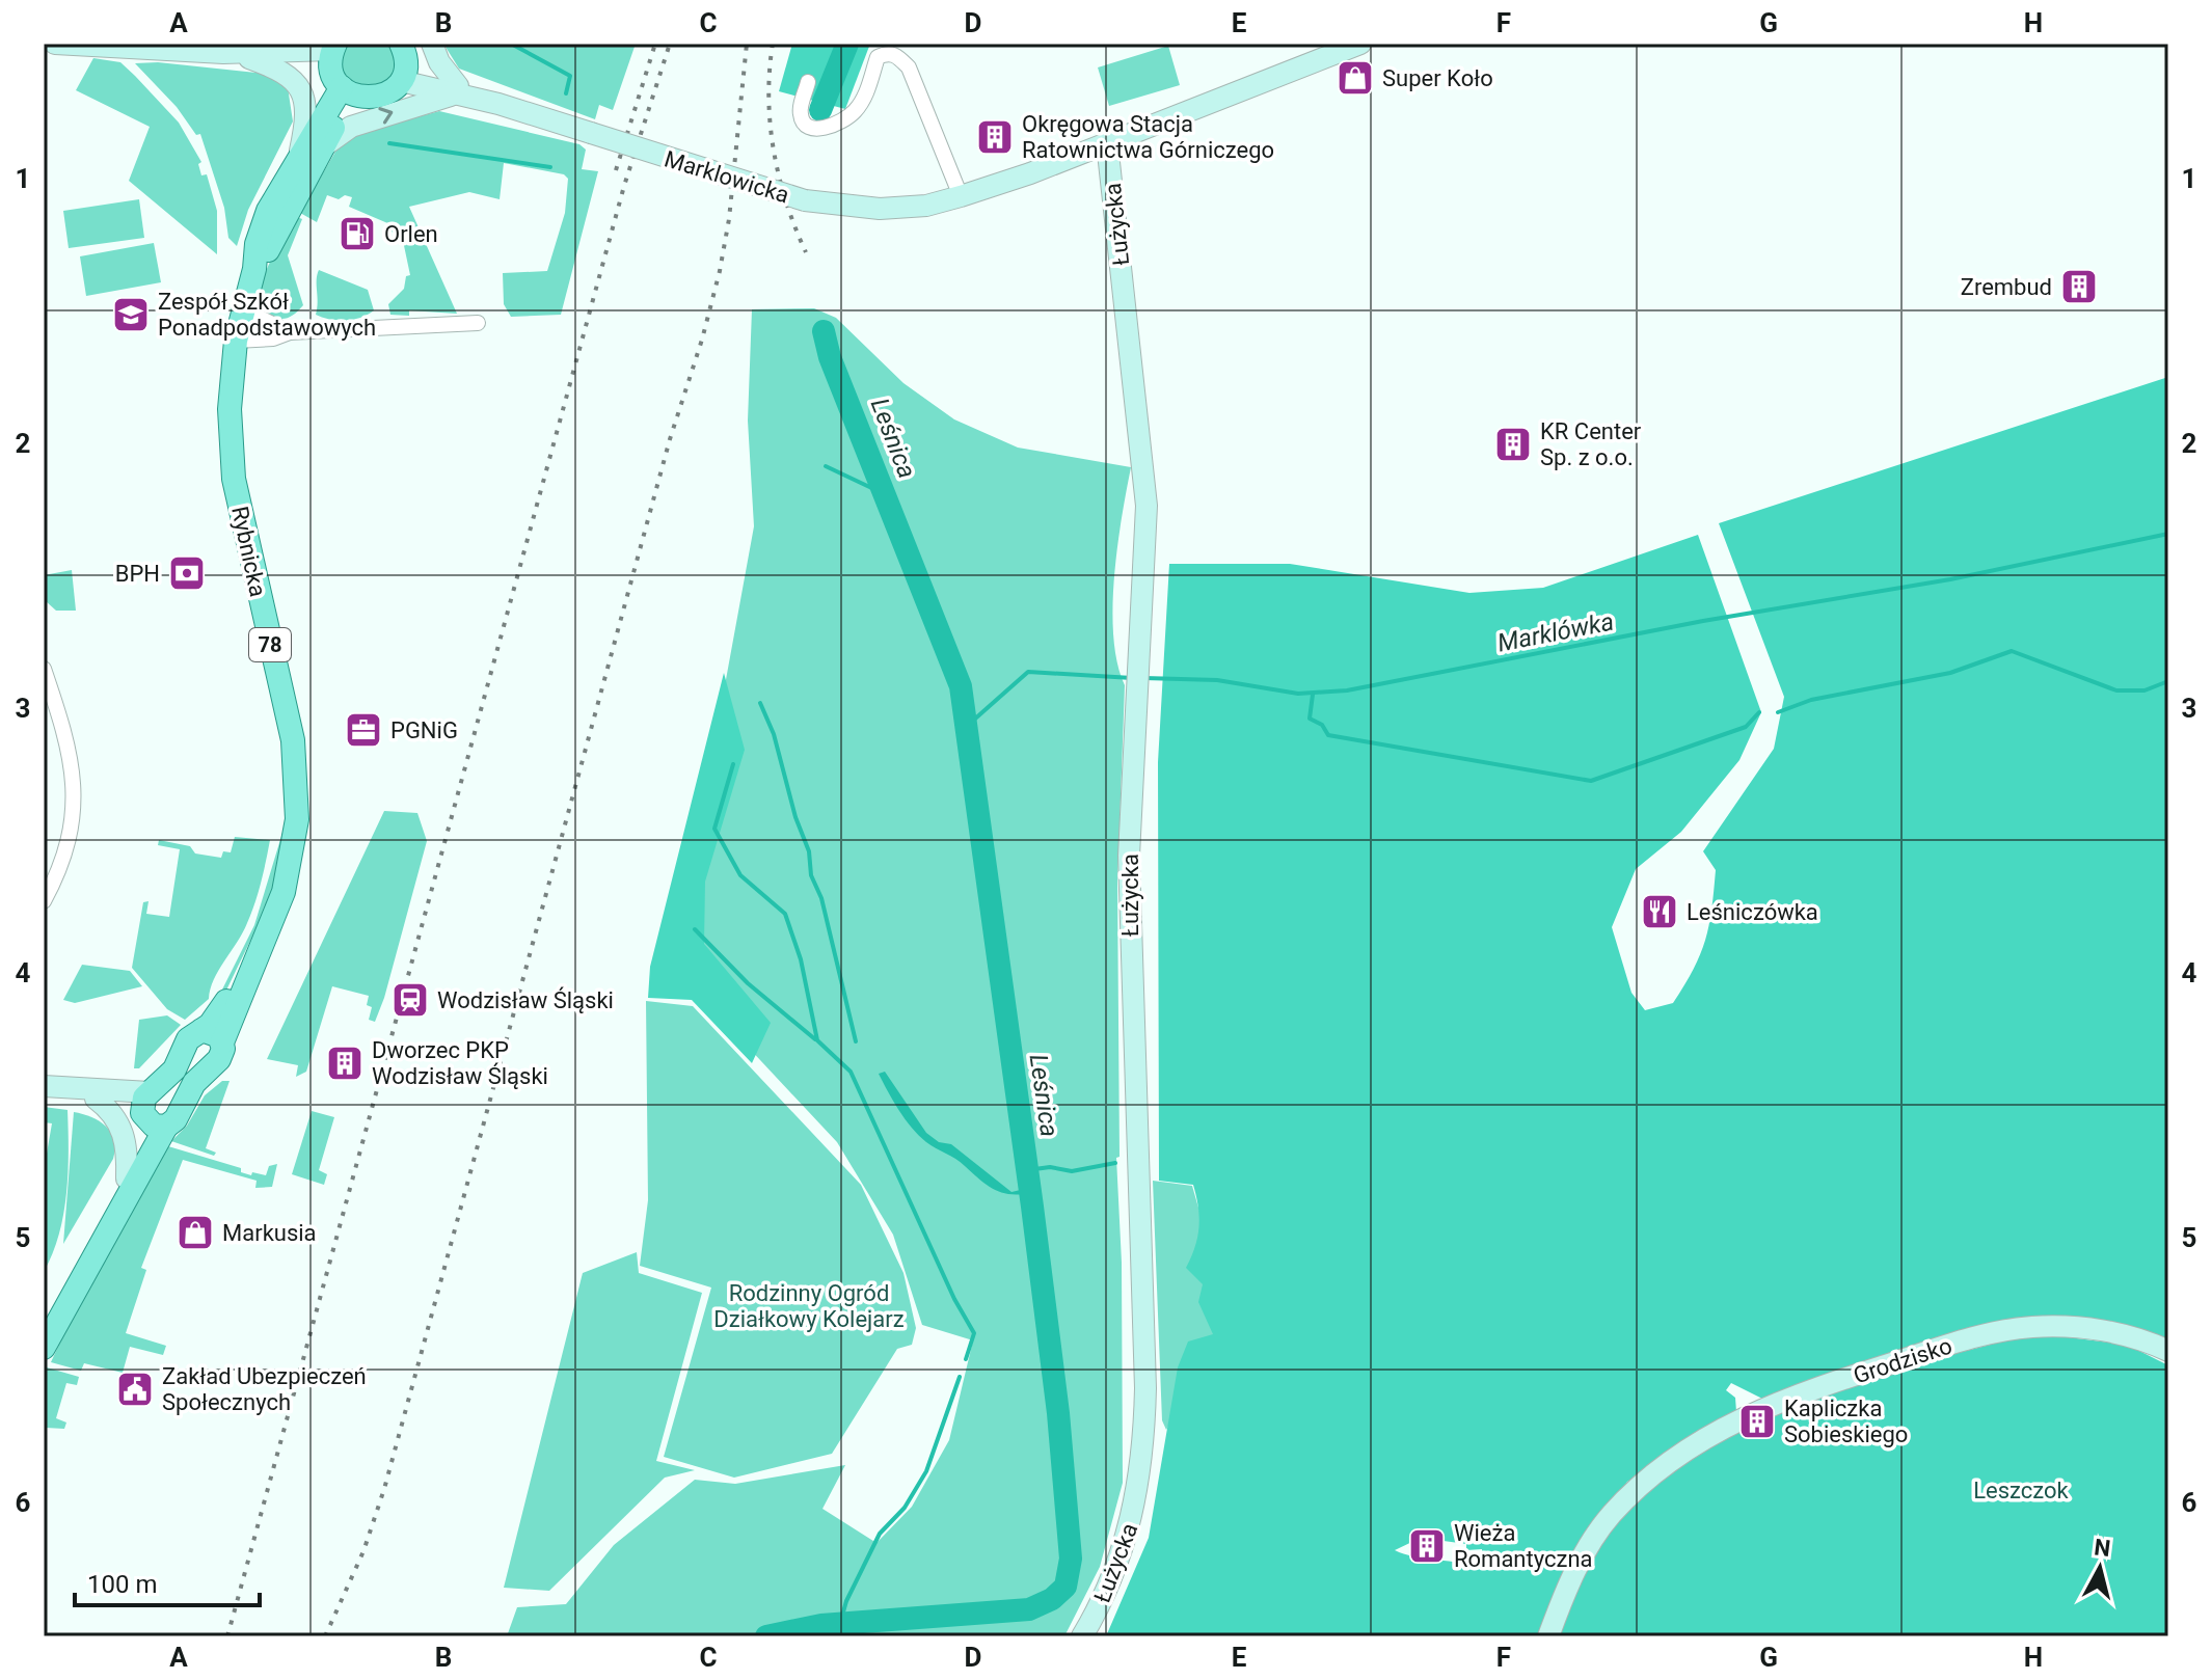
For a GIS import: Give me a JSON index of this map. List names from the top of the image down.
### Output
{
  "streets": {
    "main road": [
      "Marklowicka",
      "Łużycka",
      "Rybnicka",
      "78",
      "Grodzisko"
    ]
  },
  "crossings": [
    ["Marklowicka", "Łużycka"],
    ["Rybnicka", "78"]
  ],
  "water": ["Leśnica", "Marklówka"],
  "parks": ["Rodzinny Ogród Działkowy Kolejarz", "Leszczok"],
  "places": {
    "shop": ["Super Koło", "Markusia"],
    "building": [
      "Okręgowa Stacja Ratownictwa Górniczego",
      "Zrembud",
      "KR Center Sp. z o.o.",
      "Dworzec PKP Wodzisław Śląski",
      "Kapliczka Sobieskiego",
      "Wieża Romantyczna"
    ],
    "fuel station": ["Orlen"],
    "school or university": ["Zespół Szkół Ponadpodstawowych"],
    "bank": ["BPH"],
    "office": ["PGNiG"],
    "restaurant": ["Leśniczówka"],
    "station": ["Wodzisław Śląski"],
    "public building": ["Zakład Ubezpieczeń Społecznych"]
  },
  "scale_bar": "100 m",
  "north": "top",
  "grid": {
    "columns": [
      "A",
      "B",
      "C",
      "D",
      "E",
      "F",
      "G",
      "H"
    ],
    "rows": [
      "1",
      "2",
      "3",
      "4",
      "5",
      "6"
    ]
  }
}
